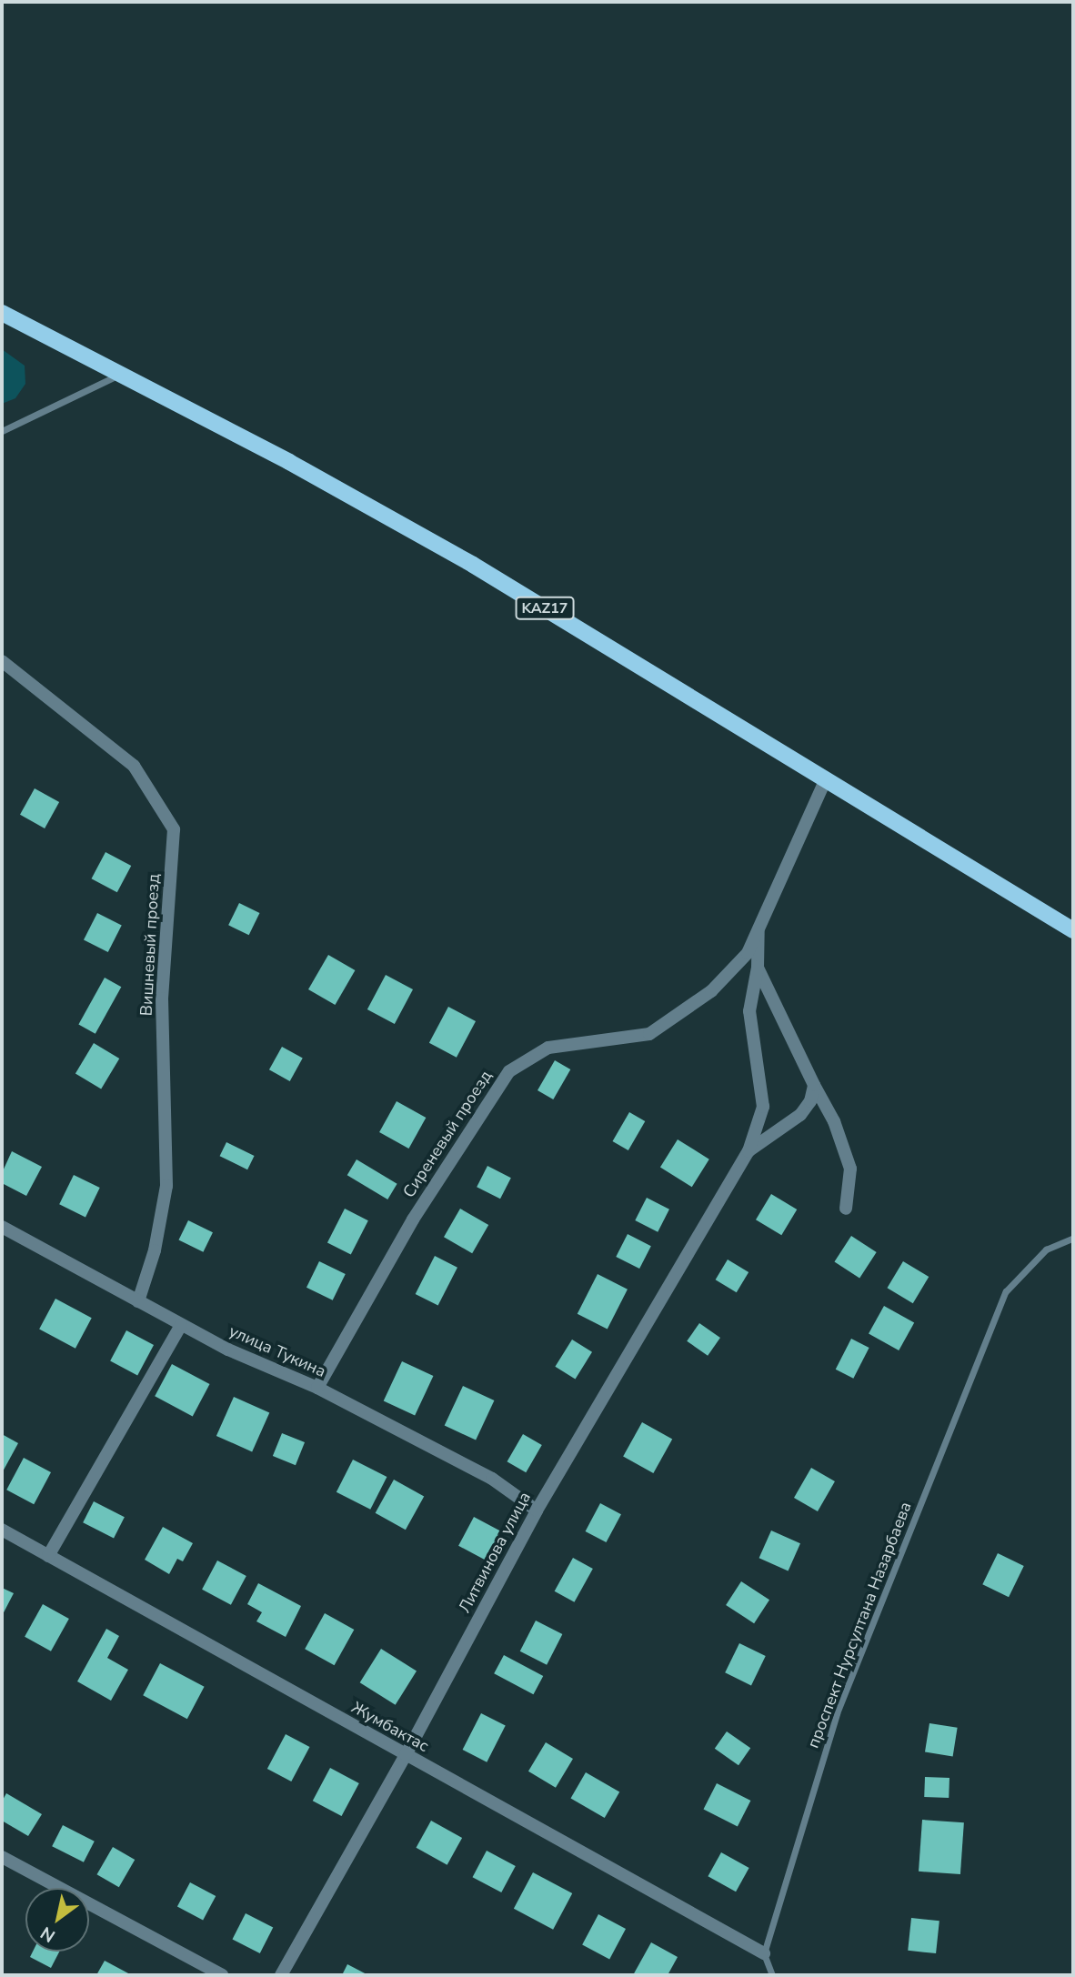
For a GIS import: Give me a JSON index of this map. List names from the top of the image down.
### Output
{
  "streets": {
    "main road": ["KAZ17"],
    "street": [
      "Вишневый проезд",
      "Сиреневый проезд",
      "улица Тукина",
      "Литвинова улица",
      "Жумбактас"
    ],
    "lane": ["проспект Нурсултана Назарбаева"]
  },
  "crossings": [
    ["KAZ17", "Сиреневый проезд"],
    ["Вишневый проезд", "улица Тукина"],
    ["Сиреневый проезд", "улица Тукина"],
    ["улица Тукина", "Литвинова улица"],
    ["Литвинова улица", "Жумбактас"],
    ["проспект Нурсултана Назарбаева", "Жумбактас"]
  ],
  "north": "bottom left"
}
